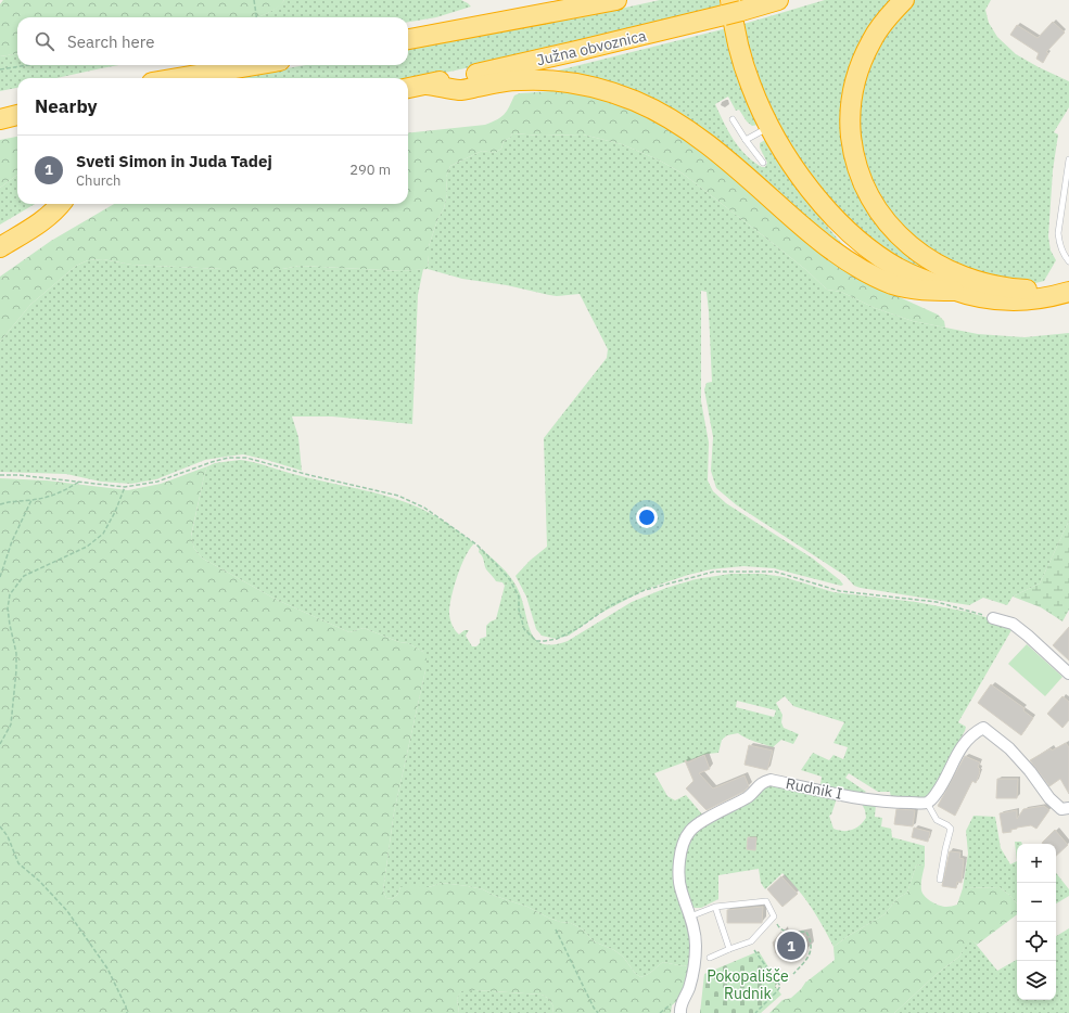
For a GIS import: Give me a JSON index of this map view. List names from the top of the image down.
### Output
{
  "streets": {
    "highway": ["Južna obvoznica"],
    "street": ["Rudnik I"]
  },
  "parks": ["Pokopališče Rudnik"],
  "page": {
    "search": "Search here",
    "heading": "Nearby",
    "list": [
      {
        "mark": "1",
        "name": "Sveti Simon in Juda Tadej",
        "note": "Church",
        "value": "290 m"
      }
    ],
    "map_buttons": ["+", "−"],
    "pins": "1"
  }
}
